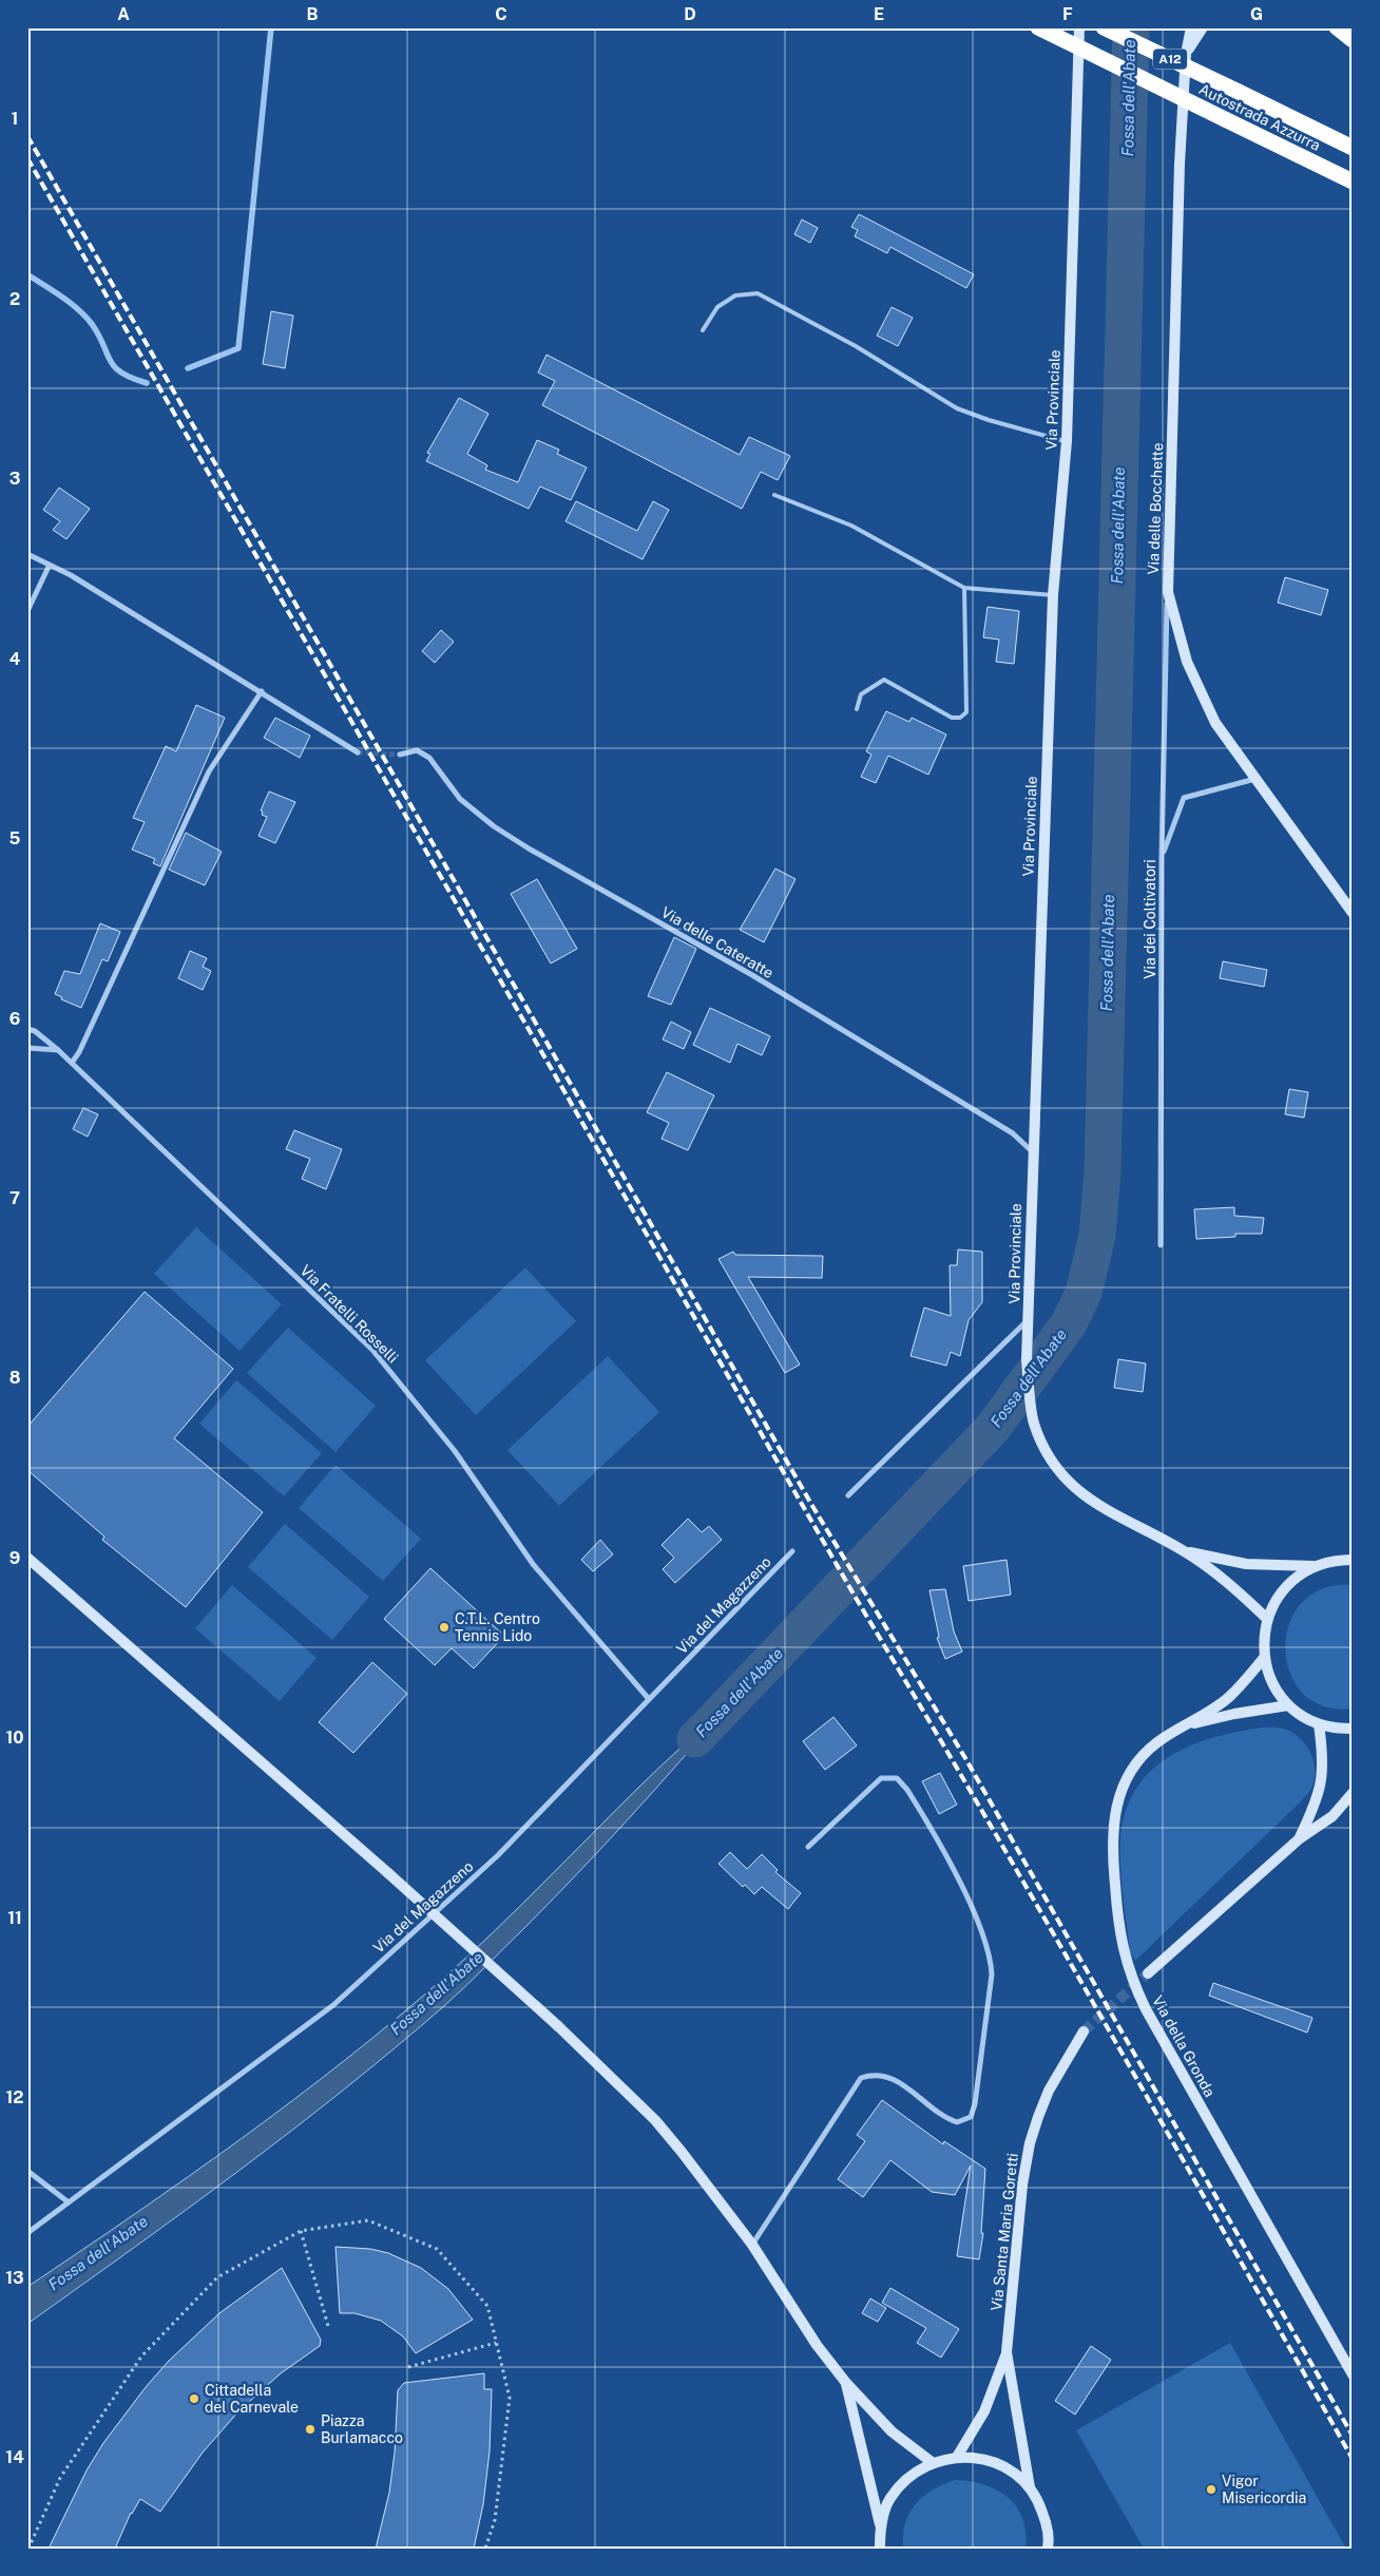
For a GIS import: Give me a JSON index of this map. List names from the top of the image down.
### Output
{
  "streets": {
    "highway": ["A12", "Autostrada Azzurra"],
    "street": [
      "Via Provinciale",
      "Via delle Bocchette",
      "Via dei Coltivatori",
      "Via delle Cateratte",
      "Via Fratelli Rosselli",
      "Via del Magazzeno",
      "Via della Gronda",
      "Via Santa Maria Goretti"
    ]
  },
  "crossings": [
    ["Via Provinciale", "Via delle Cateratte"],
    ["Via delle Bocchette", "Via dei Coltivatori"],
    ["Via Fratelli Rosselli", "Via del Magazzeno"]
  ],
  "water": ["Fossa dell'Abate"],
  "places": [
    "C.T.L. Centro Tennis Lido",
    "Cittadella del Carnevale",
    "Piazza Burlamacco",
    "Vigor Misericordia"
  ],
  "grid": {
    "columns": [
      "A",
      "B",
      "C",
      "D",
      "E",
      "F",
      "G"
    ],
    "rows": [
      "1",
      "2",
      "3",
      "4",
      "5",
      "6",
      "7",
      "8",
      "9",
      "10",
      "11",
      "12",
      "13",
      "14"
    ]
  }
}
